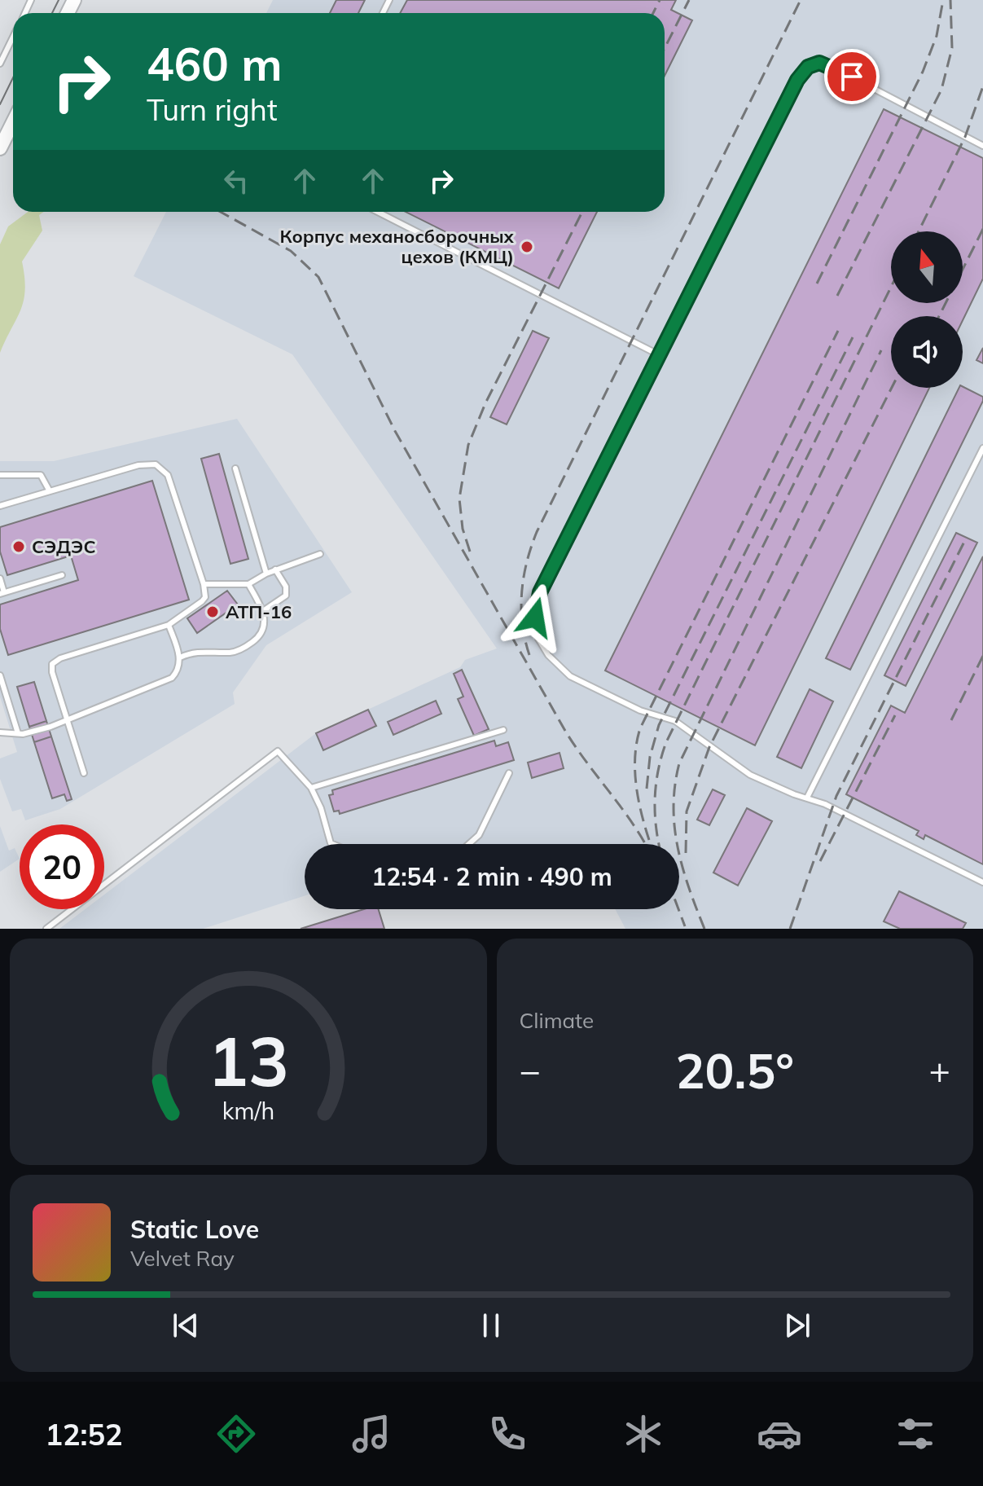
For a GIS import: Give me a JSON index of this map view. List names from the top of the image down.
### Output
{
  "places": ["Корпус механосборочных цехов (КМЦ)", "СЭДЭС", "АТП-16"],
  "north": "top",
  "page": {
    "turn": ["460 m", "Turn right"],
    "limit": "20",
    "trip": "12:54 · 2 min · 490 m",
    "tile": "Climate",
    "heat": ["−", "20.5°", "+"],
    "song": ["Static Love", "Velvet Ray"],
    "tabs": "12:52",
    "gauge": ["13", "km/h"]
  }
}
